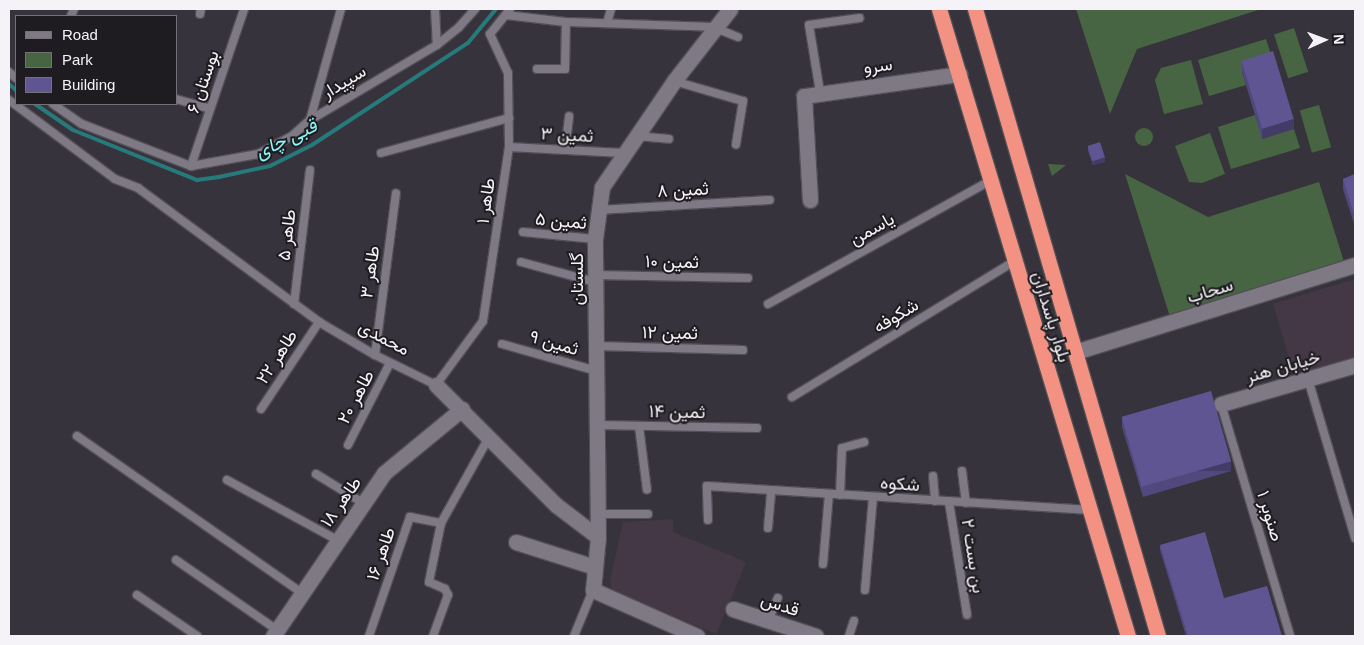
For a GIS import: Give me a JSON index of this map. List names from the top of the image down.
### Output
{
  "streets": {
    "highway": ["بلوار پاسداران"],
    "street": [
      "سرو",
      "گلستان",
      "سحاب",
      "محمدی",
      "خیابان هنر",
      "طاهر ۱۸",
      "قدس"
    ],
    "lane": [
      "بوستان ۶",
      "سپیدار",
      "ثمین ۳",
      "ثمین ۸",
      "طاهر ۱",
      "ثمین ۵",
      "یاسمن",
      "طاهر ۵",
      "ثمین ۱۰",
      "طاهر ۳",
      "شکوفه",
      "ثمین ۱۲",
      "ثمین ۹",
      "طاهر ۲۲",
      "طاهر ۲۰",
      "ثمین ۱۴",
      "شکوه",
      "صنوبر ۱",
      "طاهر ۱۶",
      "بن بست ۲"
    ]
  },
  "crossings": [
    ["سرو", "بلوار پاسداران"],
    ["بوستان ۶", "سپیدار"],
    ["ثمین ۳", "طاهر ۱"],
    ["ثمین ۳", "گلستان"],
    ["ثمین ۸", "گلستان"],
    ["طاهر ۱", "محمدی"],
    ["ثمین ۵", "گلستان"],
    ["یاسمن", "بلوار پاسداران"],
    ["طاهر ۵", "محمدی"],
    ["ثمین ۱۰", "گلستان"],
    ["طاهر ۳", "محمدی"],
    ["گلستان", "ثمین ۱۲"],
    ["گلستان", "محمدی"],
    ["گلستان", "ثمین ۹"],
    ["گلستان", "ثمین ۱۴"],
    ["سحاب", "بلوار پاسداران"],
    ["شکوفه", "بلوار پاسداران"],
    ["بلوار پاسداران", "شکوه"],
    ["محمدی", "طاهر ۲۲"],
    ["محمدی", "طاهر ۲۰"],
    ["محمدی", "طاهر ۱۸"],
    ["خیابان هنر", "صنوبر ۱"],
    ["شکوه", "بن بست ۲"]
  ],
  "water": ["قبی چای"],
  "legend": ["Road", "Park", "Building"],
  "north": "right"
}
